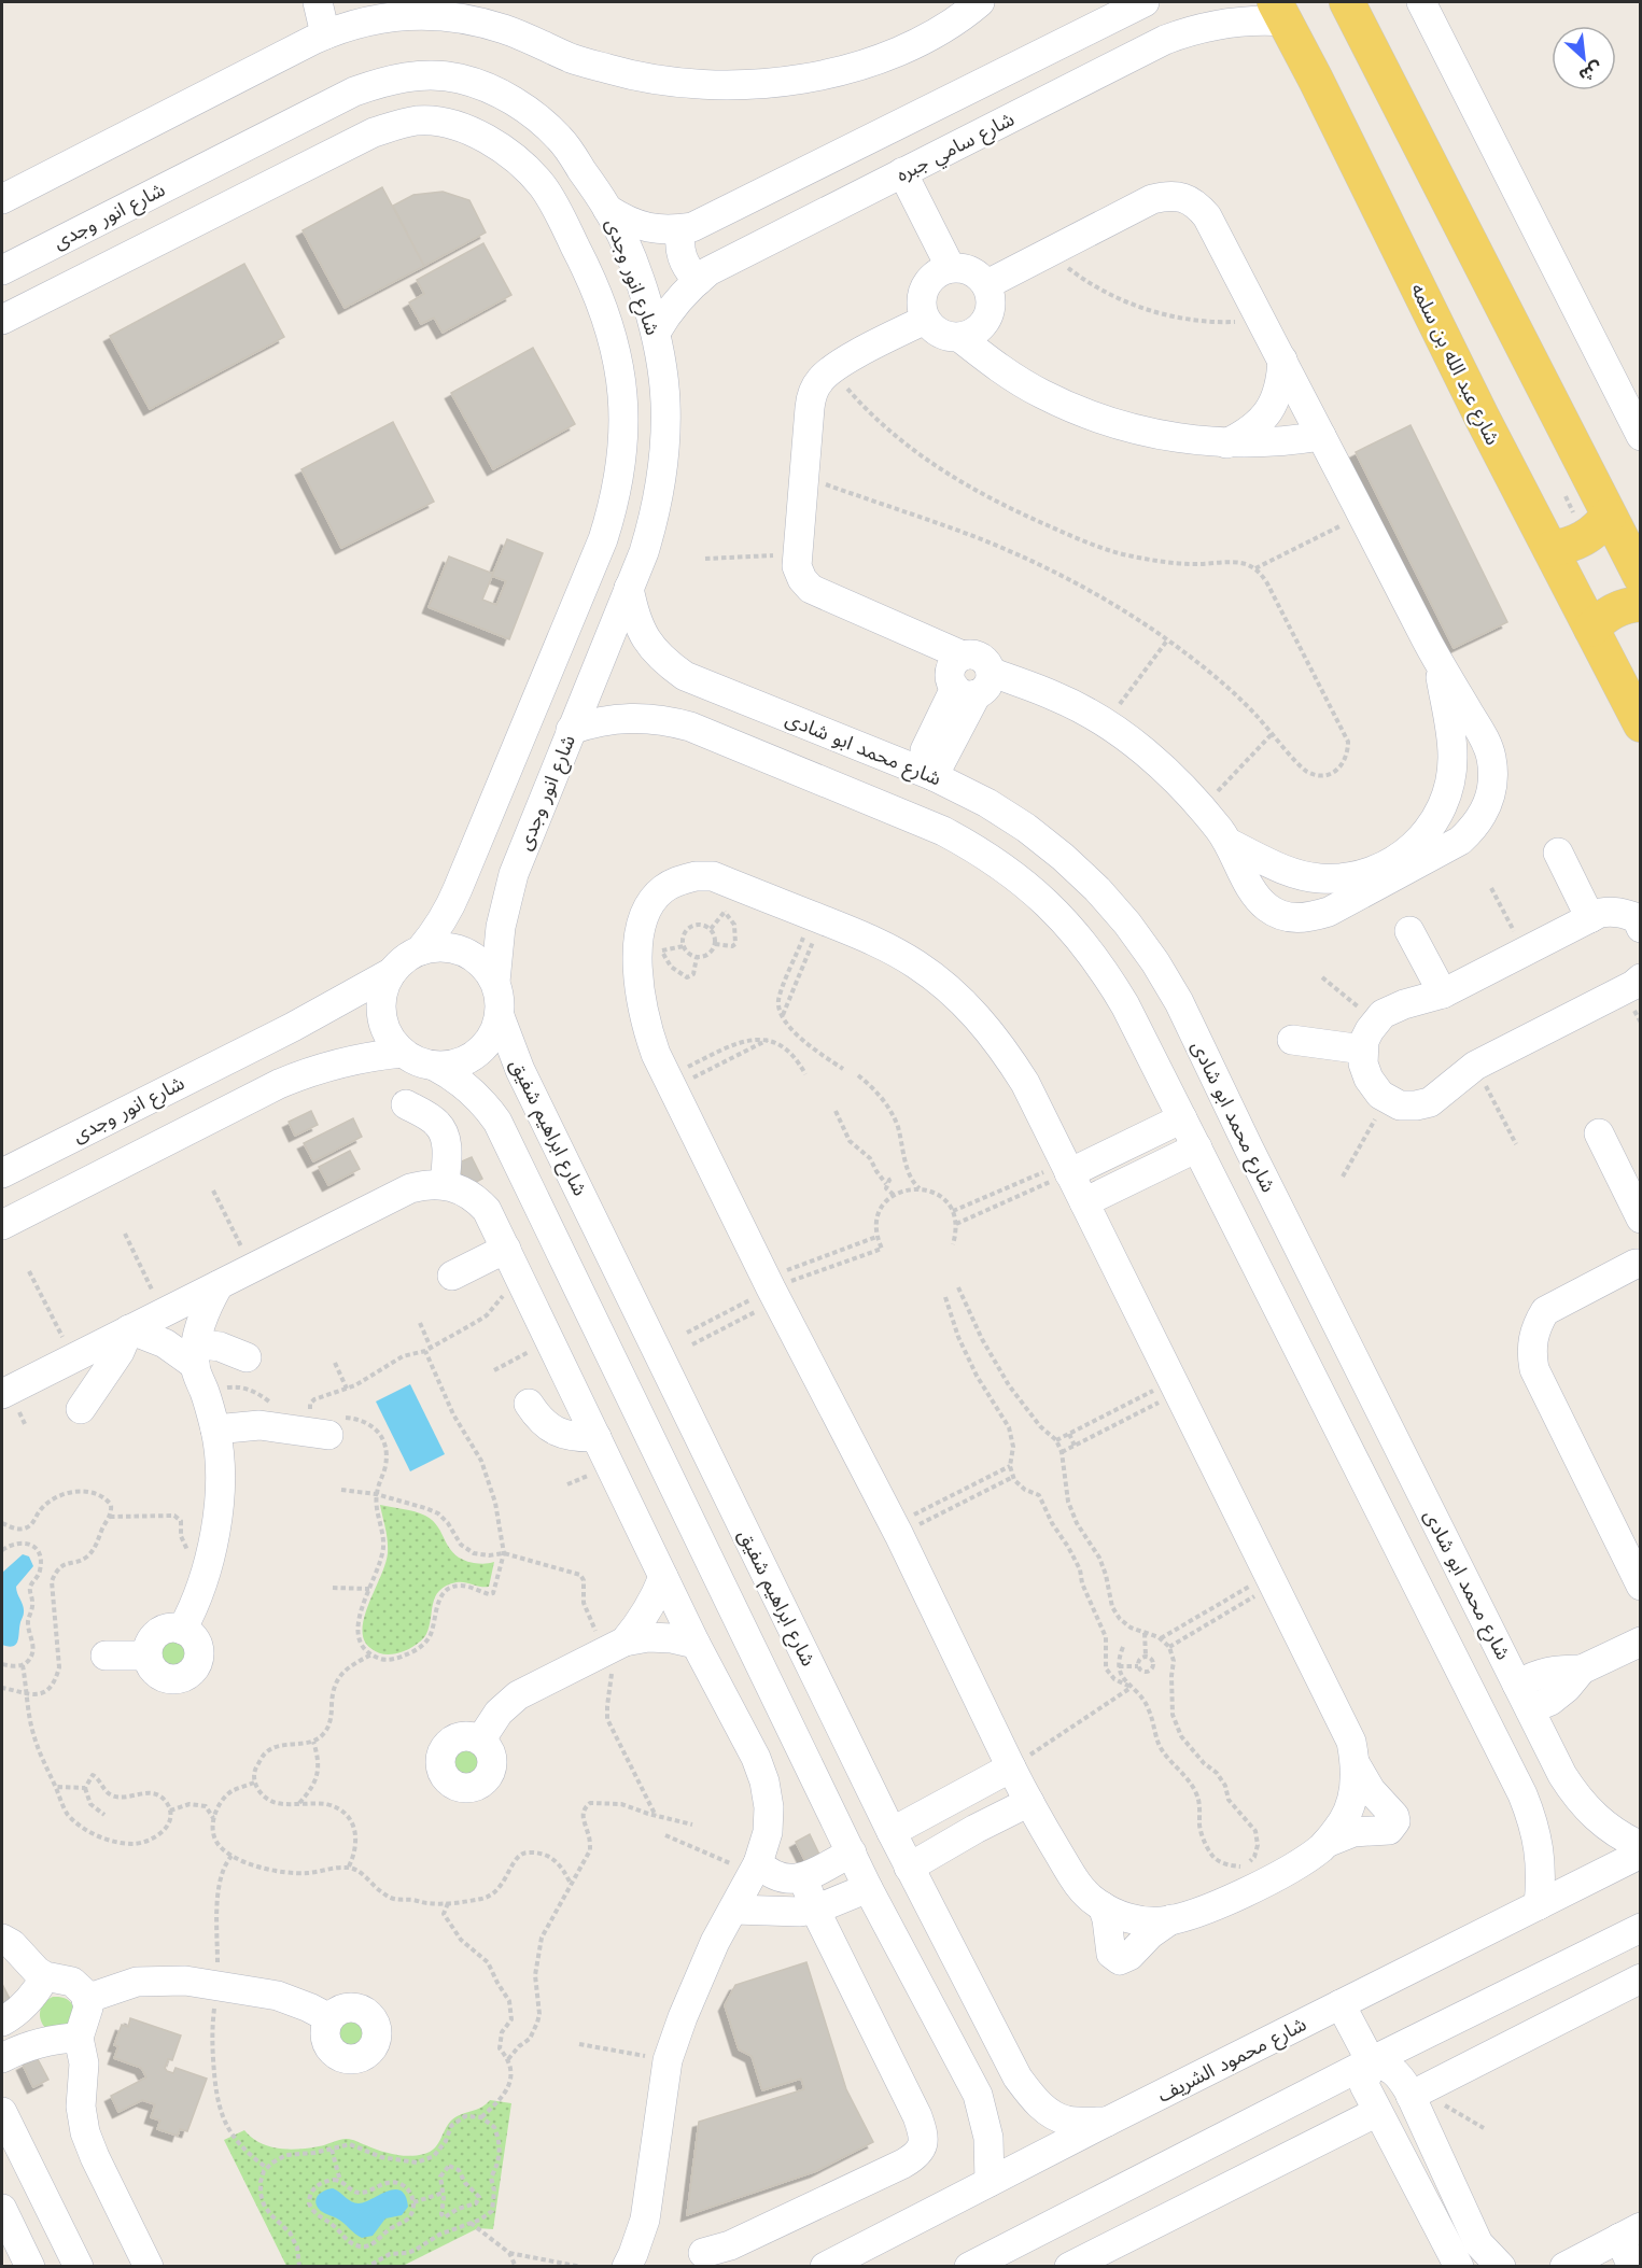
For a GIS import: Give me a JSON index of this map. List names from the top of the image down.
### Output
{
  "streets": {
    "main road": ["شارع عبد الله بن سلمه"],
    "street": [
      "شارع سامي جبره",
      "شارع انور وجدى",
      "شارع محمد ابو شادى",
      "شارع ابراهيم شفيق",
      "شارع محمود الشريف"
    ]
  },
  "crossings": [
    ["شارع سامي جبره", "شارع انور وجدى"],
    ["شارع سامي جبره", "شارع عبد الله بن سلمه"],
    ["شارع انور وجدى", "شارع محمد ابو شادى"],
    ["شارع انور وجدى", "شارع ابراهيم شفيق"],
    ["شارع ابراهيم شفيق", "شارع محمود الشريف"]
  ],
  "north": "bottom right"
}
